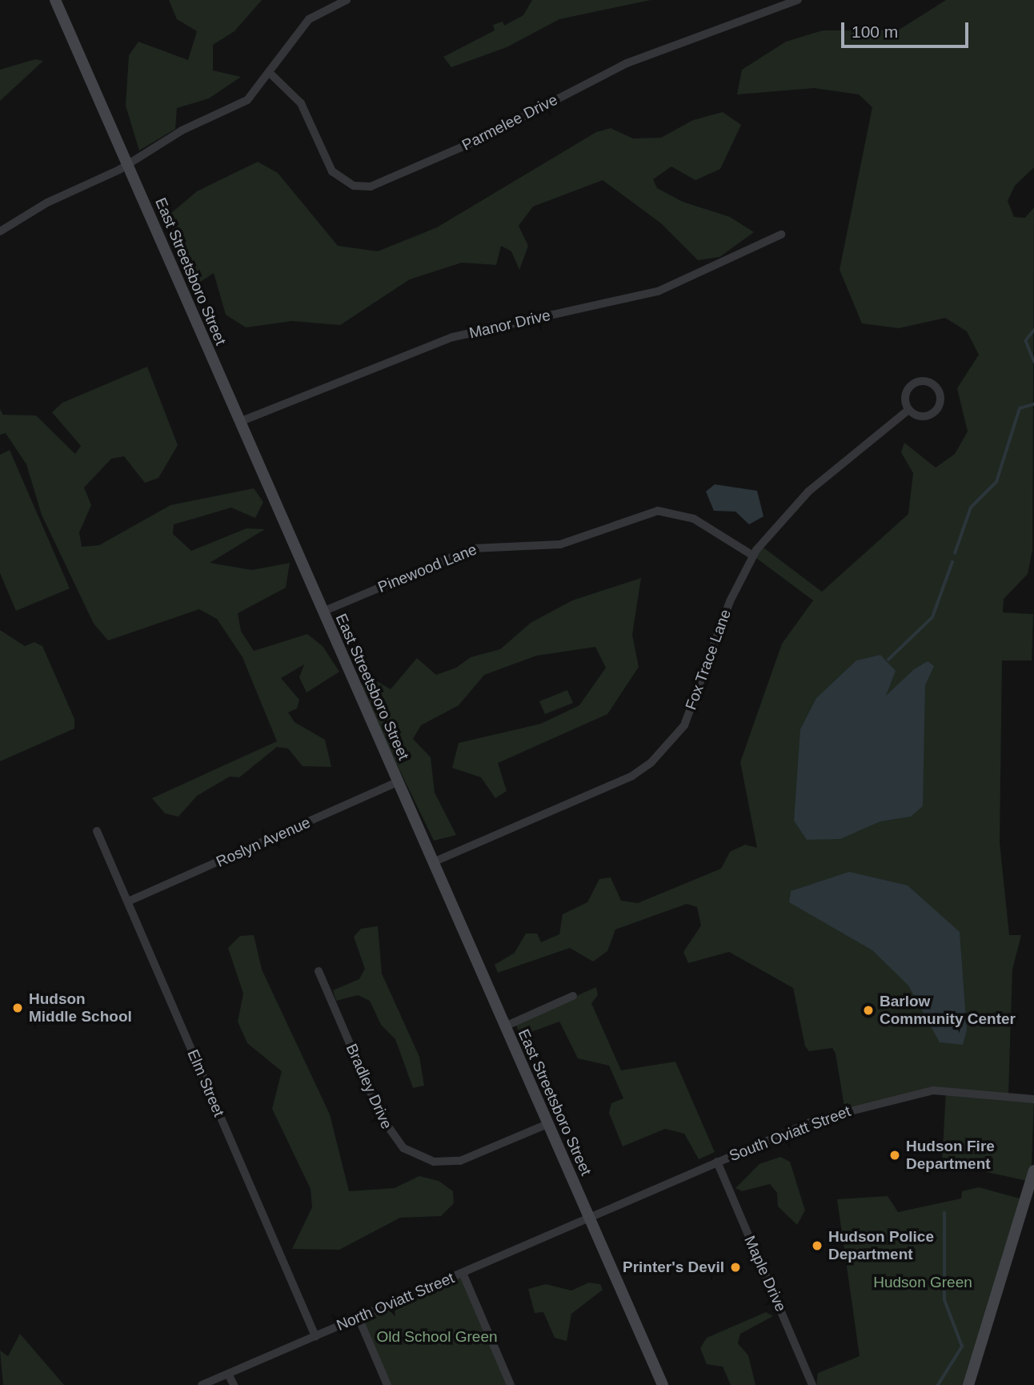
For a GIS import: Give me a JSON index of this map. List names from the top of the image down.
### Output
{
  "streets": {
    "main road": ["East Streetsboro Street"],
    "street": [
      "Parmelee Drive",
      "Manor Drive",
      "Pinewood Lane",
      "Fox Trace Lane",
      "Roslyn Avenue",
      "Elm Street",
      "Bradley Drive",
      "South Oviatt Street",
      "Maple Drive",
      "North Oviatt Street"
    ]
  },
  "crossings": [
    ["East Streetsboro Street", "Manor Drive"],
    ["East Streetsboro Street", "Pinewood Lane"],
    ["East Streetsboro Street", "Fox Trace Lane"],
    ["East Streetsboro Street", "Roslyn Avenue"],
    ["East Streetsboro Street", "Bradley Drive"],
    ["East Streetsboro Street", "South Oviatt Street"],
    ["East Streetsboro Street", "North Oviatt Street"],
    ["Pinewood Lane", "Fox Trace Lane"],
    ["Roslyn Avenue", "Elm Street"],
    ["Elm Street", "North Oviatt Street"],
    ["South Oviatt Street", "Maple Drive"],
    ["South Oviatt Street", "North Oviatt Street"]
  ],
  "parks": ["Hudson Green", "Old School Green"],
  "places": [
    "Hudson Middle School",
    "Barlow Community Center",
    "Hudson Fire Department",
    "Hudson Police Department",
    "Printer's Devil"
  ],
  "scale_bar": "100 m"
}
